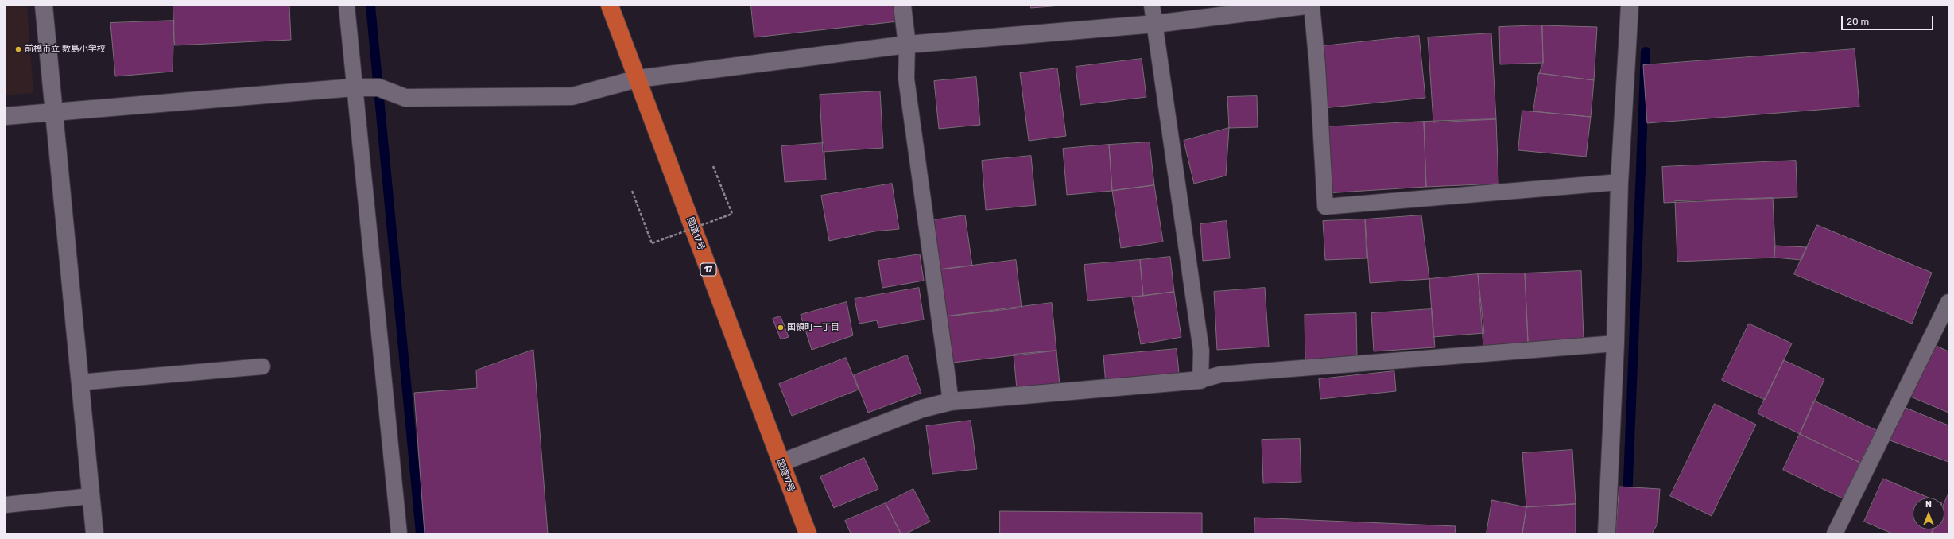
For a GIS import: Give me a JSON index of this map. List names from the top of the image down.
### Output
{
  "streets": {
    "highway": ["国道17号", "17"]
  },
  "places": ["前橋市立 敷島小学校", "国領町一丁目"],
  "scale_bar": "20 m",
  "north": "top"
}
